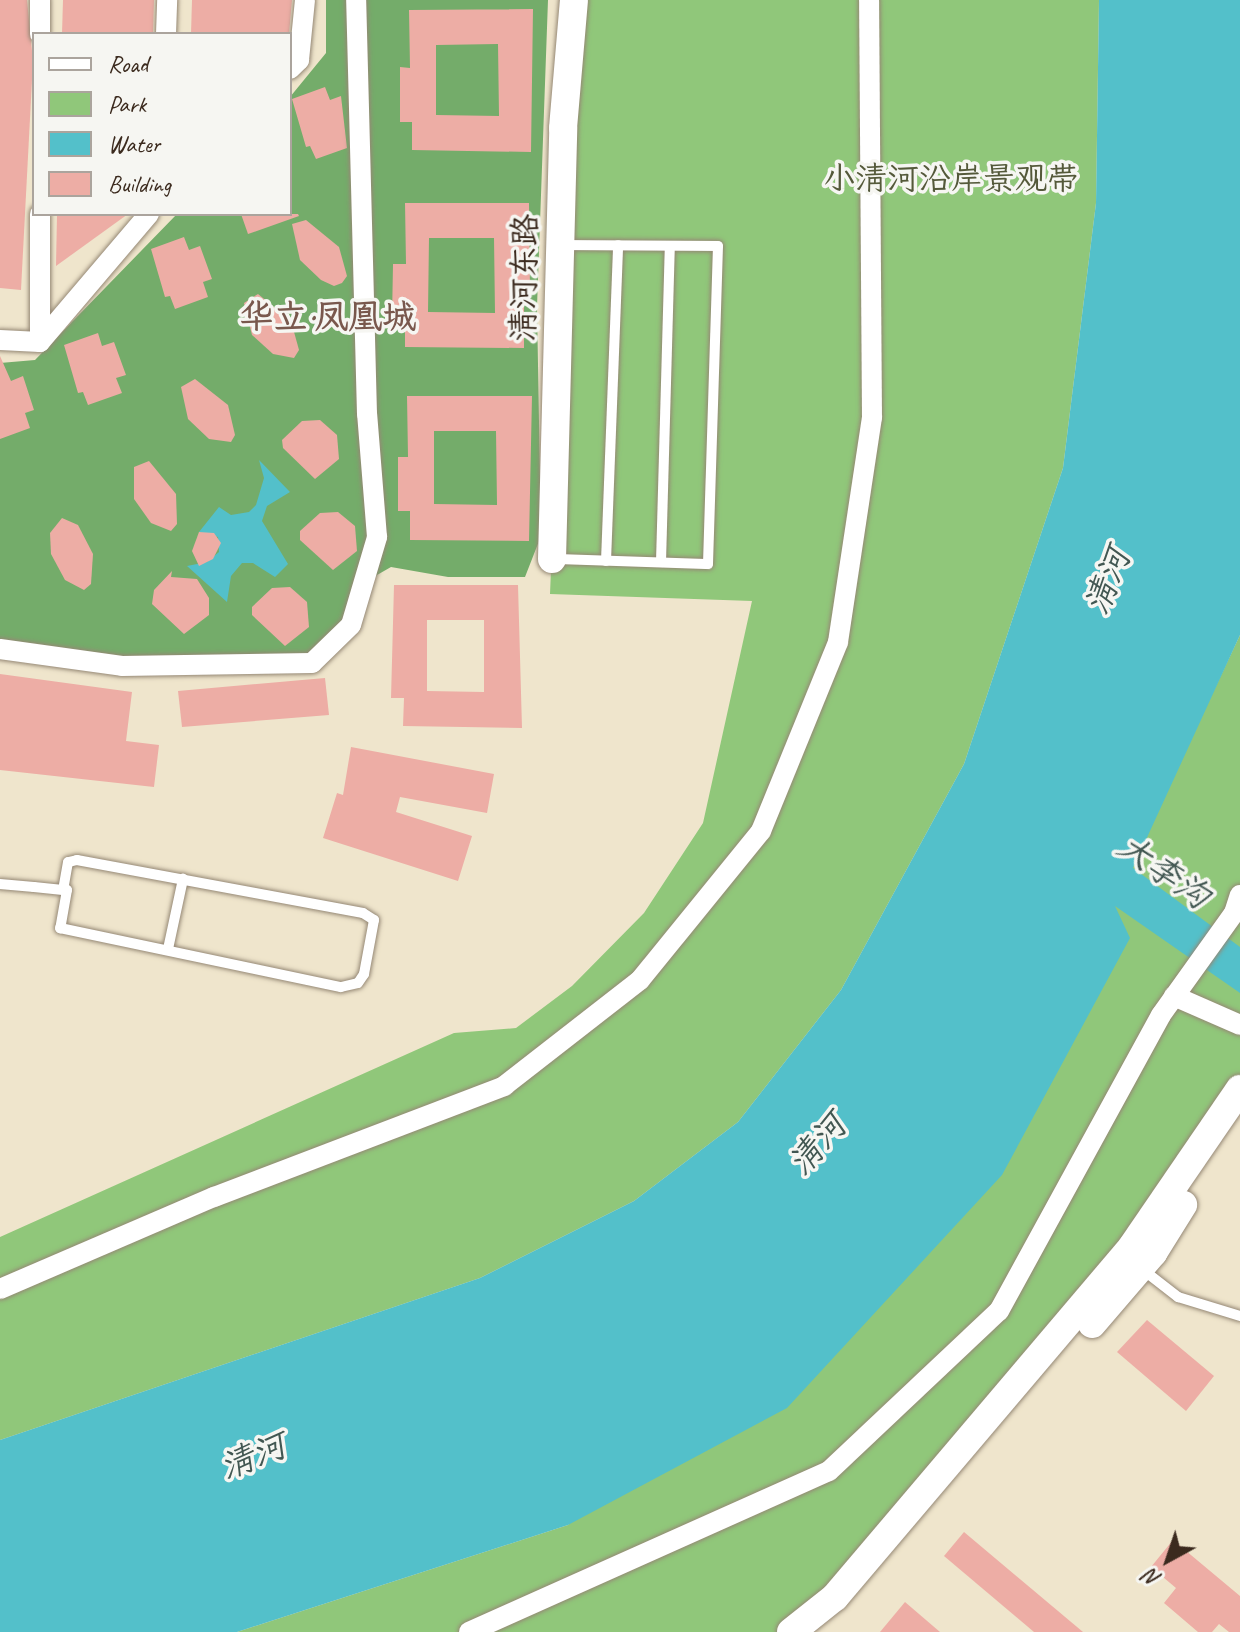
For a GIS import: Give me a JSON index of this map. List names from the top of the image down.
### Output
{
  "streets": {
    "main road": ["清河东路"]
  },
  "districts": ["华立·凤凰城"],
  "water": ["清河", "大李沟"],
  "parks": ["小清河沿岸景观带"],
  "legend": [
    "Road",
    "Park",
    "Water",
    "Building"
  ],
  "north": "bottom left"
}
